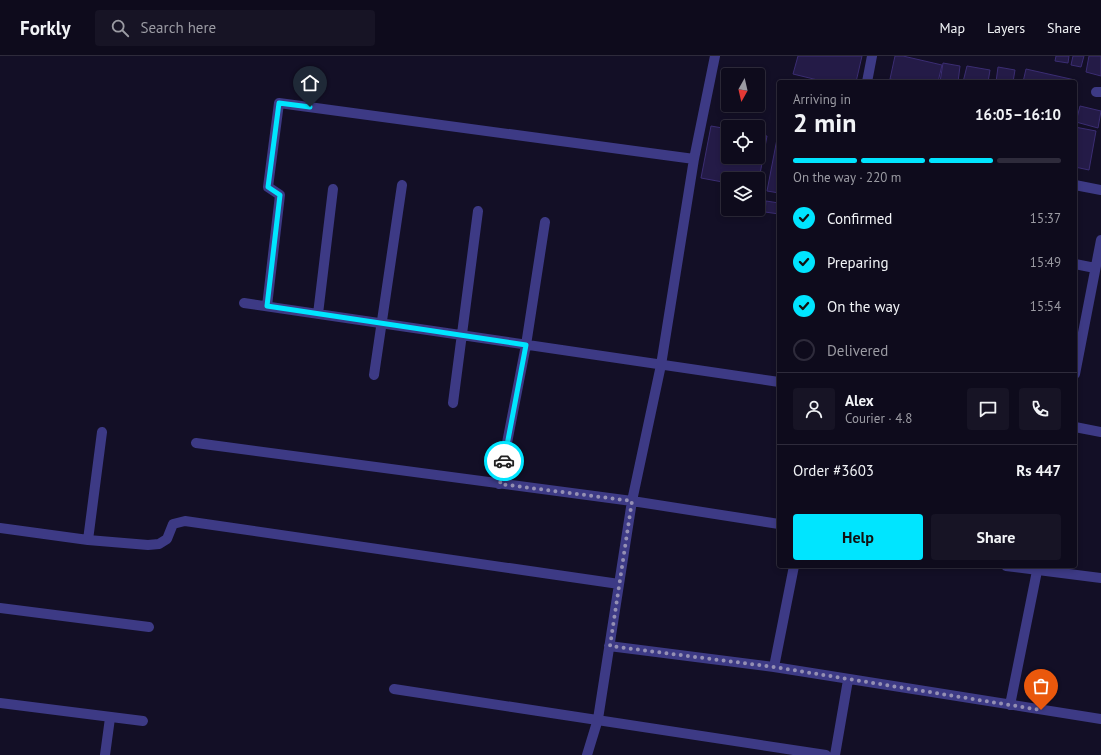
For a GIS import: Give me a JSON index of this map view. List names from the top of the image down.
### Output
{
  "north": "bottom",
  "page": {
    "header": "Forkly",
    "search": "Search here",
    "nav": ["Map", "Layers", "Share"],
    "heading": ["2 min", "Arriving in", "16:05–16:10"],
    "panel": [
      "Alex",
      "Courier · 4.8",
      "Order #3603",
      "Rs 447"
    ],
    "bar": "On the way · 220 m",
    "list": [
      ["Confirmed", "15:37"],
      ["Preparing", "15:49"],
      ["On the way", "15:54"],
      "Delivered"
    ],
    "buttons": ["Help", "Share"]
  }
}
